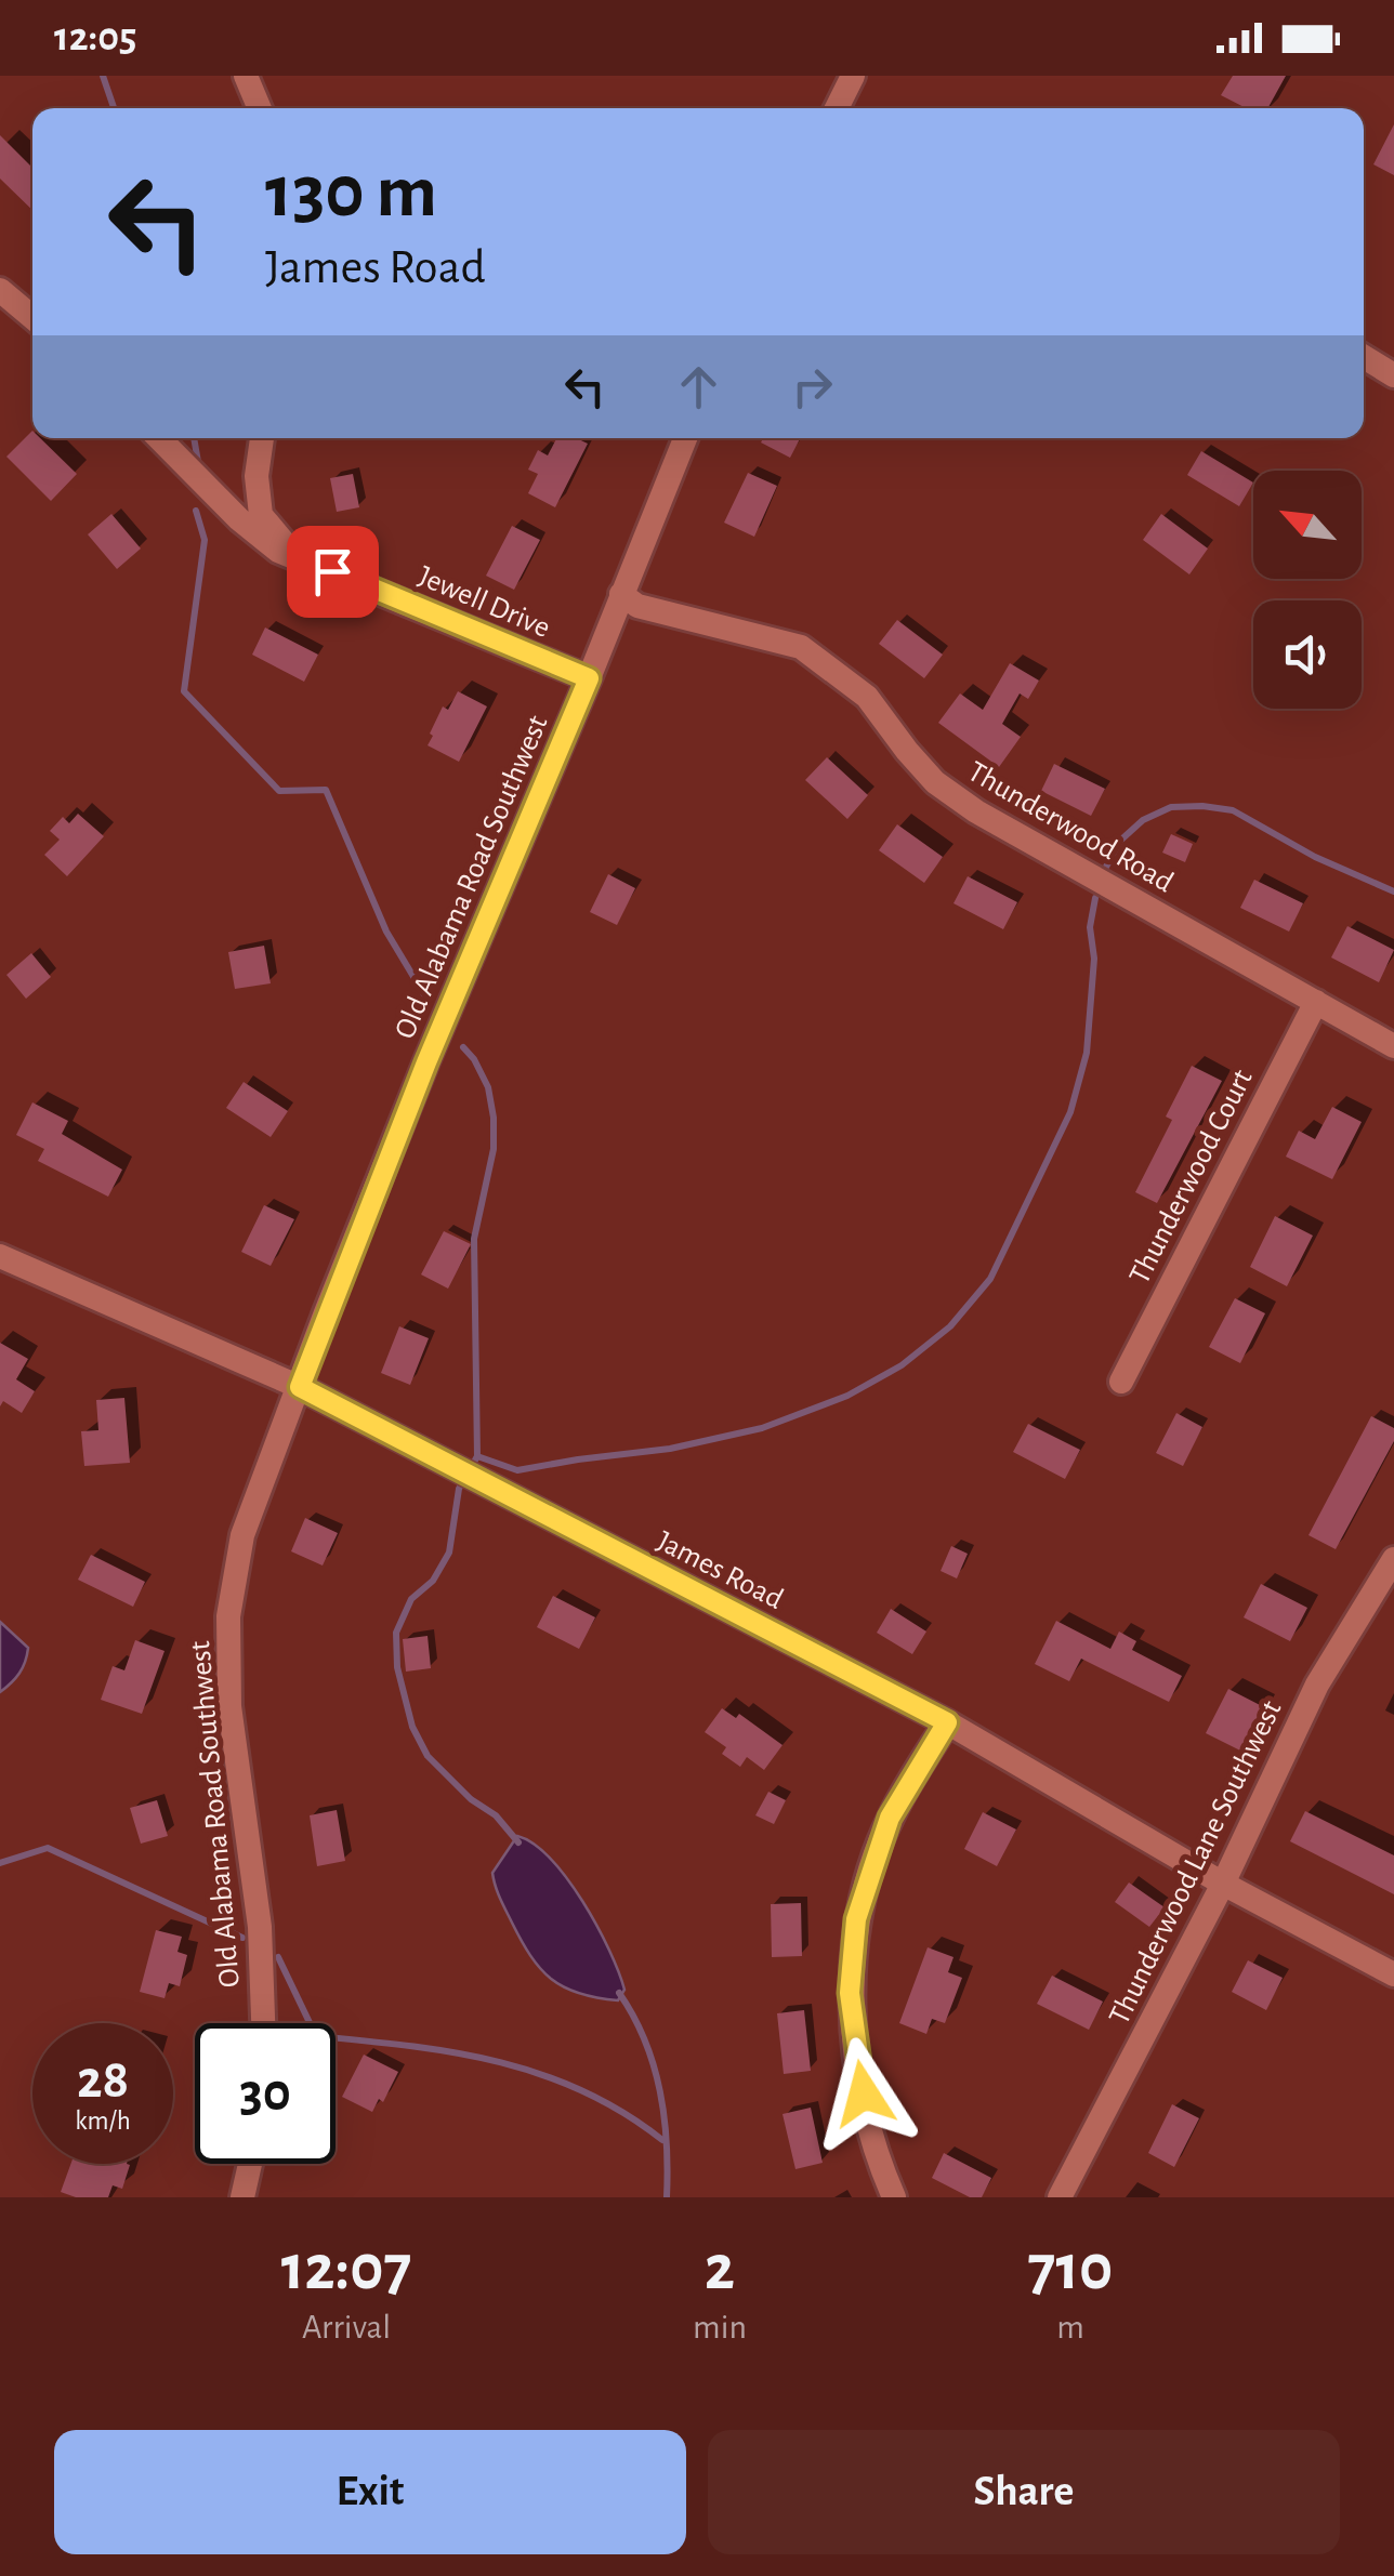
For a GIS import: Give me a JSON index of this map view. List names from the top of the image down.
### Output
{
  "streets": {
    "street": [
      "Jewell Drive",
      "Thunderwood Road",
      "Old Alabama Road Southwest",
      "Thunderwood Court",
      "James Road",
      "Thunderwood Lane Southwest"
    ]
  },
  "crossings": [
    ["Jewell Drive", "Old Alabama Road Southwest"],
    ["Thunderwood Road", "Old Alabama Road Southwest"],
    ["Thunderwood Road", "Thunderwood Court"],
    ["Old Alabama Road Southwest", "James Road"],
    ["James Road", "Thunderwood Lane Southwest"]
  ],
  "north": "top left",
  "page": {
    "status": "12:05",
    "turn": ["130 m", "James Road"],
    "speed": "28 km/h",
    "limit": "30",
    "eta": [
      "12:07",
      "Arrival",
      "2",
      "min",
      "710",
      "m"
    ],
    "buttons": ["Exit", "Share"]
  }
}
